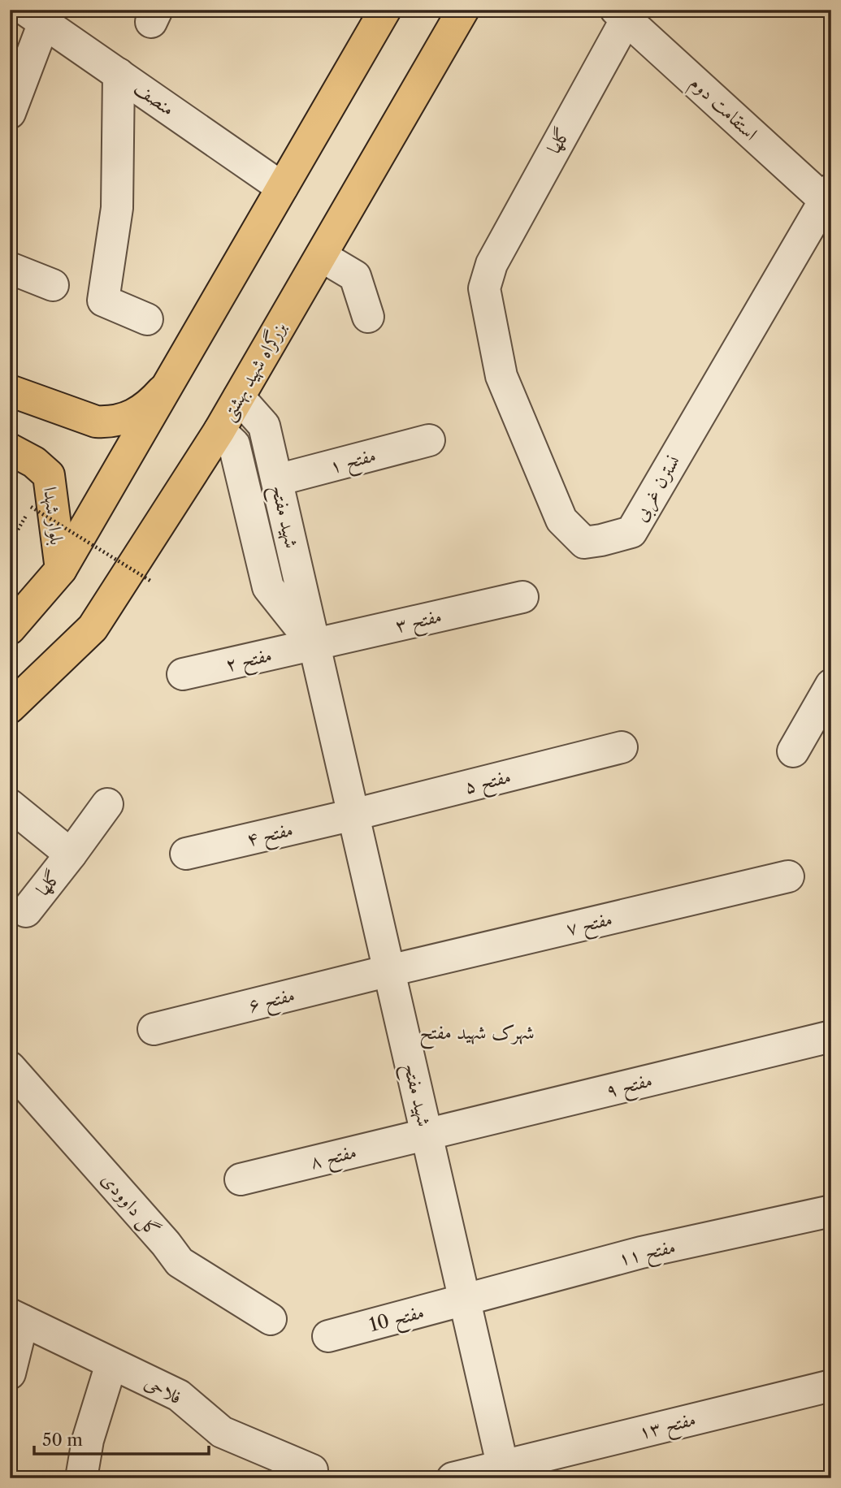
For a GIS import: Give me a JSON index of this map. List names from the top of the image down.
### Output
{
  "streets": {
    "main road": ["بزرگراه شهید بهشتی", "بلوار شهدا"],
    "street": [
      "منصف",
      "استقامت دوم",
      "گلها",
      "مفتح ۱",
      "نسترن غربی",
      "شهید مفتح",
      "مفتح ۳",
      "مفتح ۲",
      "مفتح ۵",
      "مفتح ۴",
      "مفتح ۷",
      "مفتح ۶",
      "مفتح ۹",
      "مفتح ۸",
      "گل داوودی",
      "مفتح ۱۱",
      "مفتح 10",
      "فلاحی",
      "مفتح ۱۳"
    ]
  },
  "crossings": [
    ["استقامت دوم", "گلها"],
    ["استقامت دوم", "نسترن غربی"],
    ["گلها", "نسترن غربی"],
    ["بزرگراه شهید بهشتی", "شهید مفتح"],
    ["مفتح ۱", "شهید مفتح"],
    ["شهید مفتح", "مفتح ۳"],
    ["شهید مفتح", "مفتح ۲"],
    ["شهید مفتح", "مفتح ۵"],
    ["شهید مفتح", "مفتح ۴"],
    ["شهید مفتح", "مفتح ۷"],
    ["شهید مفتح", "مفتح ۶"],
    ["شهید مفتح", "مفتح ۹"],
    ["شهید مفتح", "مفتح ۸"],
    ["شهید مفتح", "مفتح ۱۱"],
    ["شهید مفتح", "مفتح 10"],
    ["شهید مفتح", "مفتح ۱۳"],
    ["مفتح ۳", "مفتح ۲"],
    ["مفتح ۵", "مفتح ۴"],
    ["مفتح ۷", "مفتح ۶"],
    ["مفتح ۹", "مفتح ۸"],
    ["مفتح ۱۱", "مفتح 10"]
  ],
  "districts": ["شهرک شهید مفتح"],
  "scale_bar": "50 m"
}
